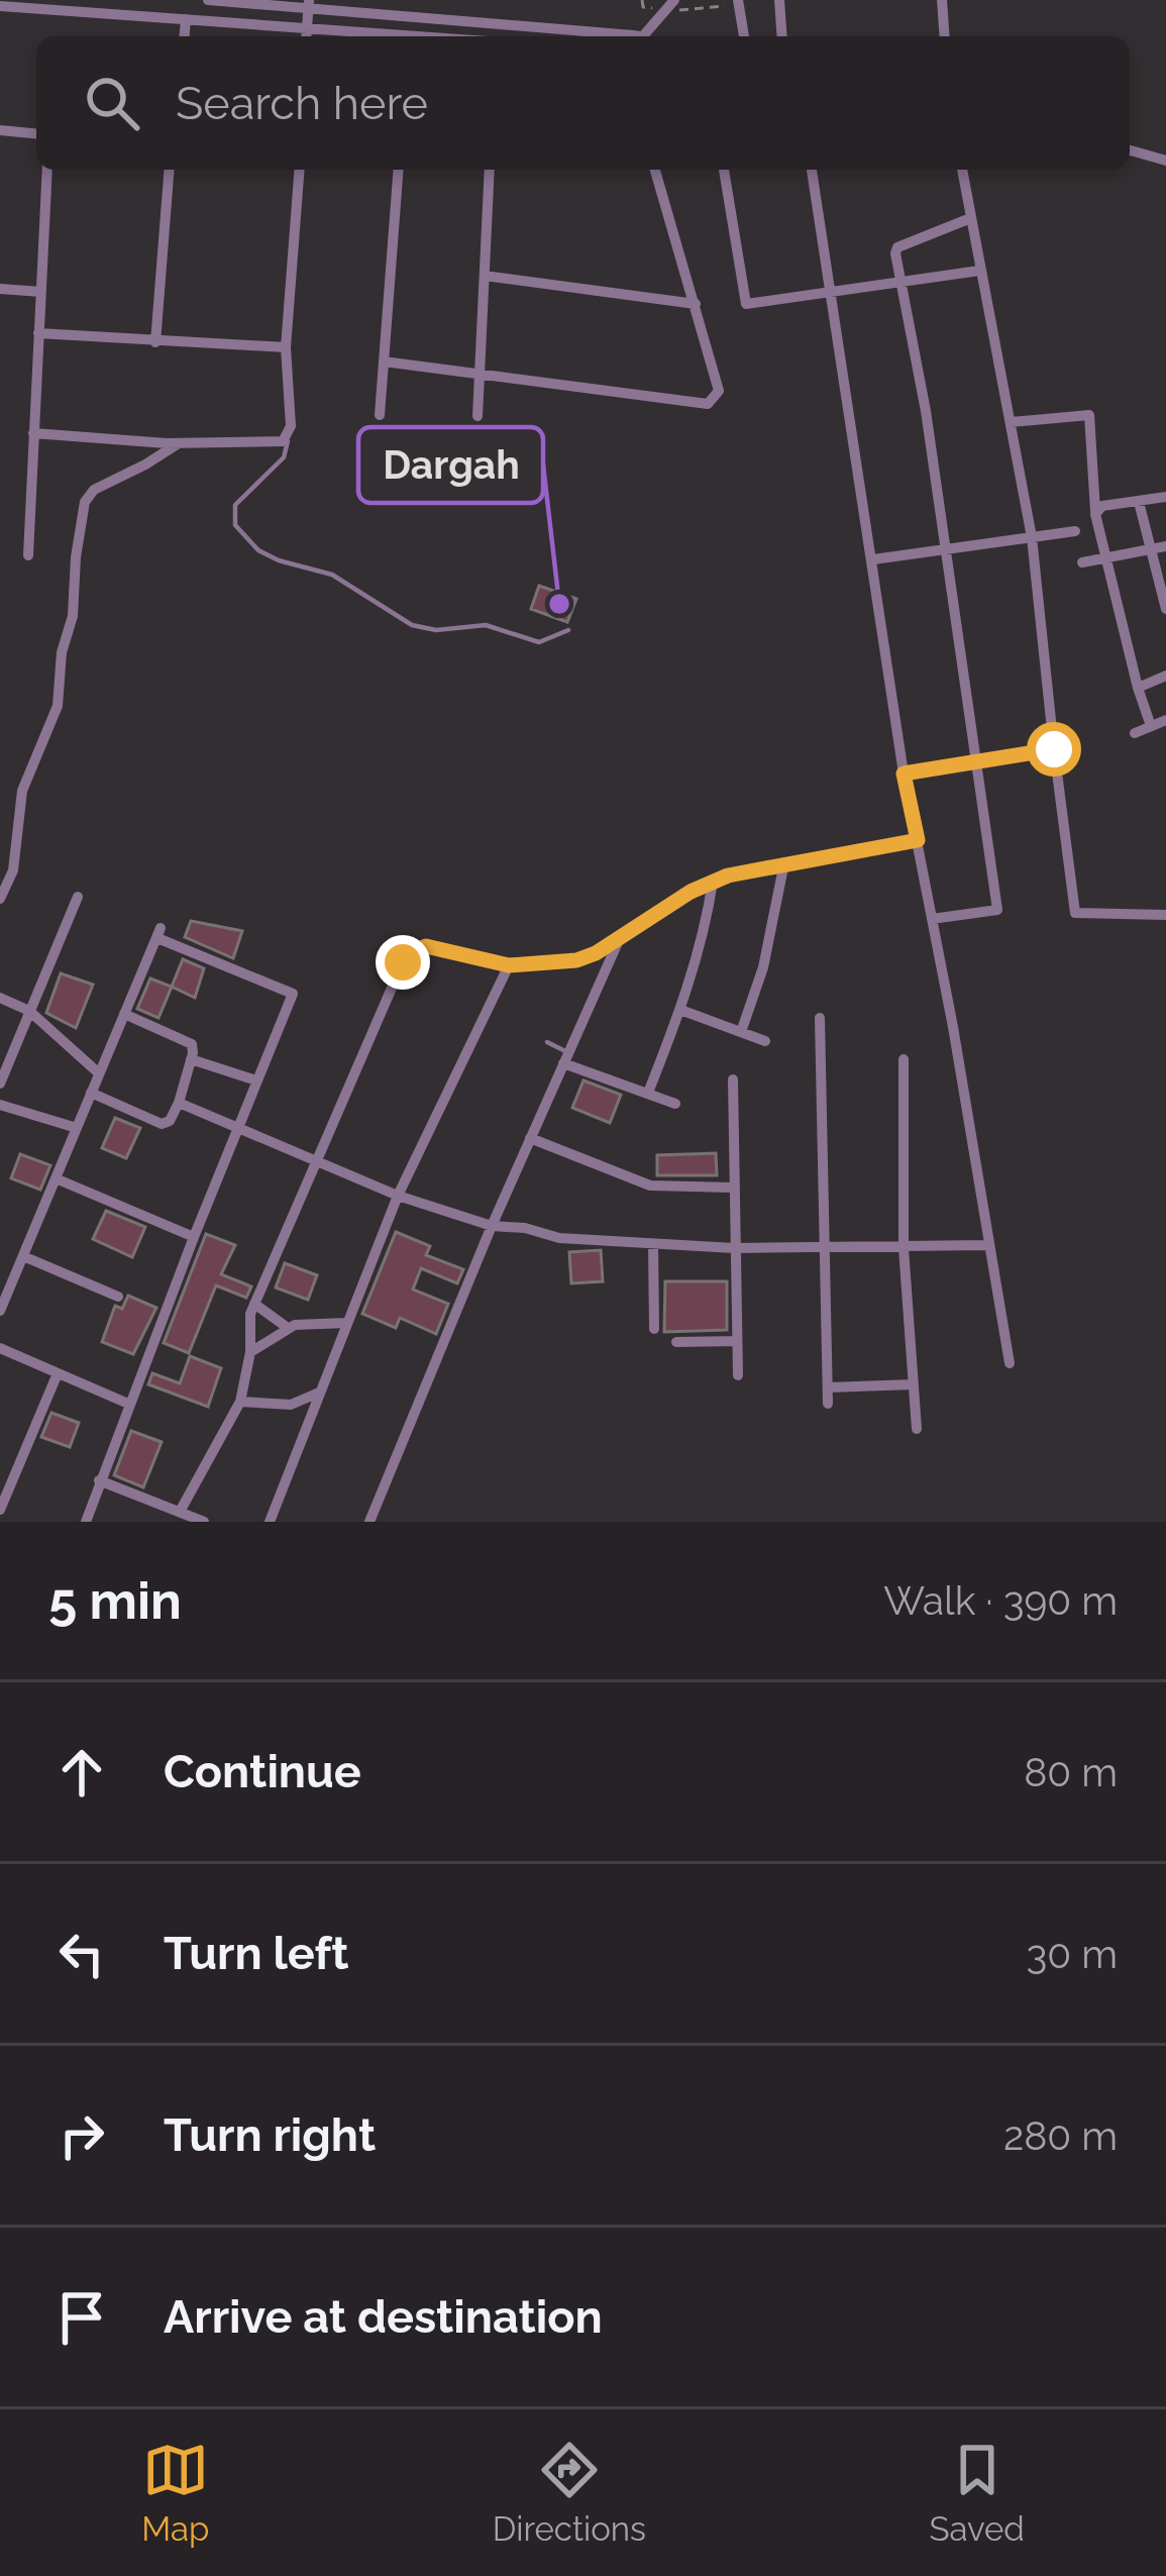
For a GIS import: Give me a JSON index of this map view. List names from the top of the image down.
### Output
{
  "places": ["Dargah"],
  "page": {
    "search": "Search here",
    "heading": ["5 min", "Walk · 390 m"],
    "list": [
      ["Continue", "80 m"],
      ["Turn left", "30 m"],
      ["Turn right", "280 m"],
      "Arrive at destination"
    ],
    "nav": ["Map", "Directions", "Saved"]
  }
}
